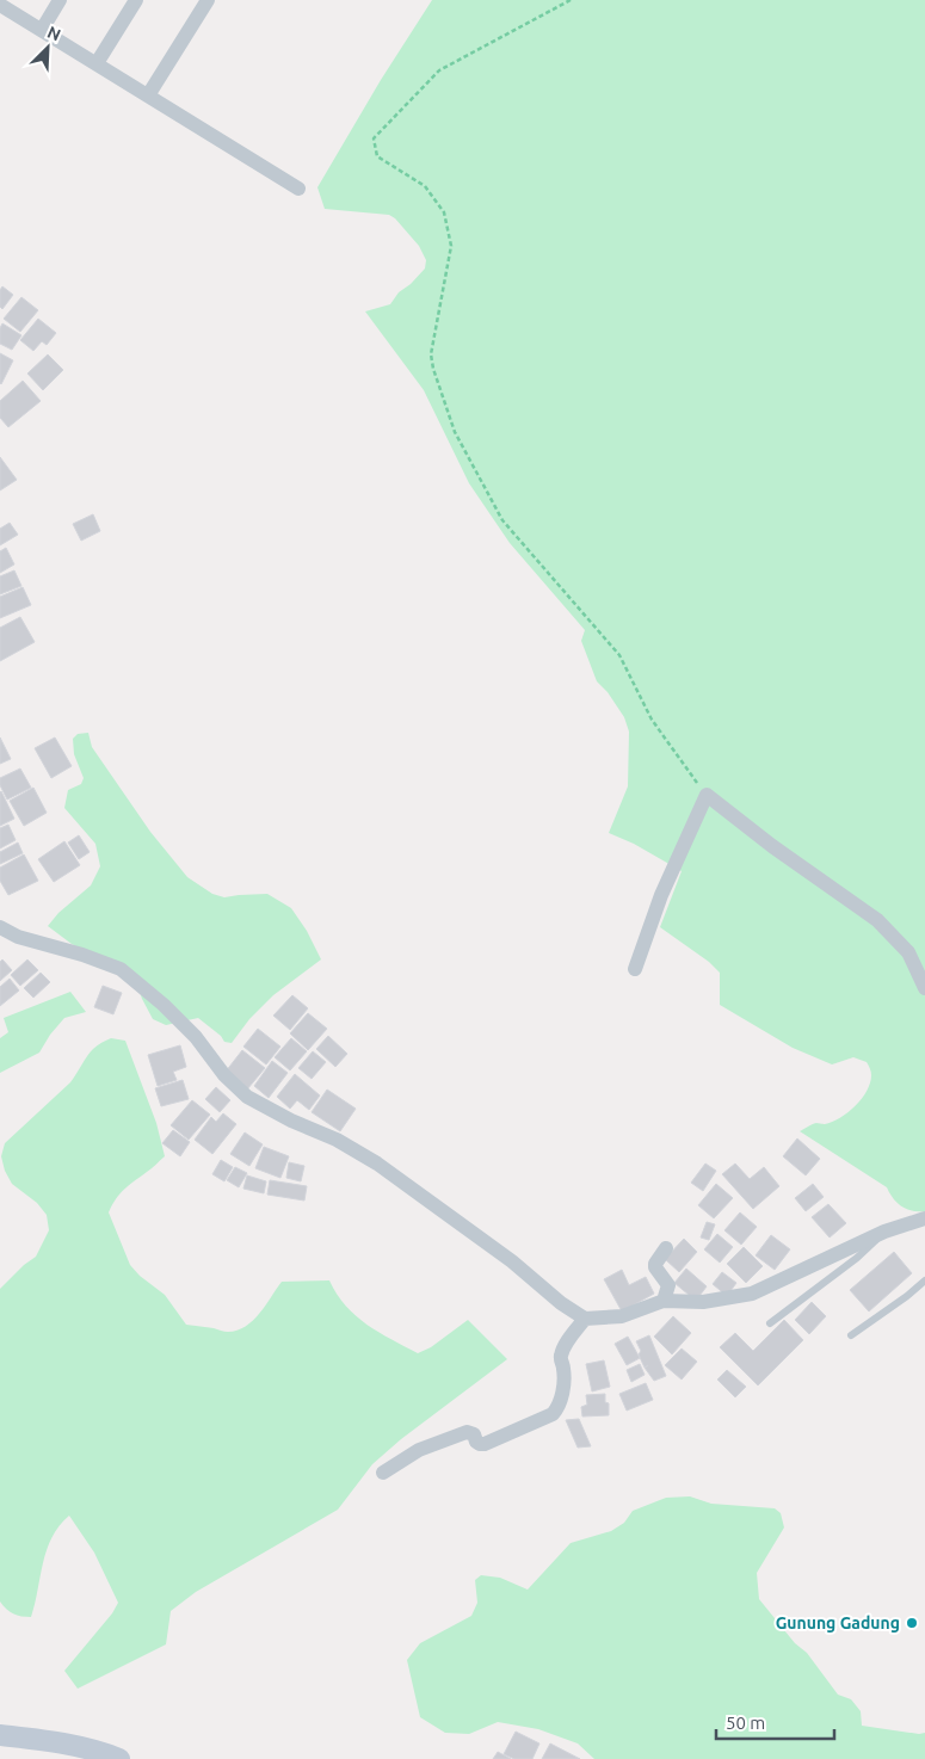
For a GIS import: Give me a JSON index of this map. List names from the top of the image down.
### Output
{
  "places": ["Gunung Gadung"],
  "scale_bar": "50 m",
  "north": "top right"
}
